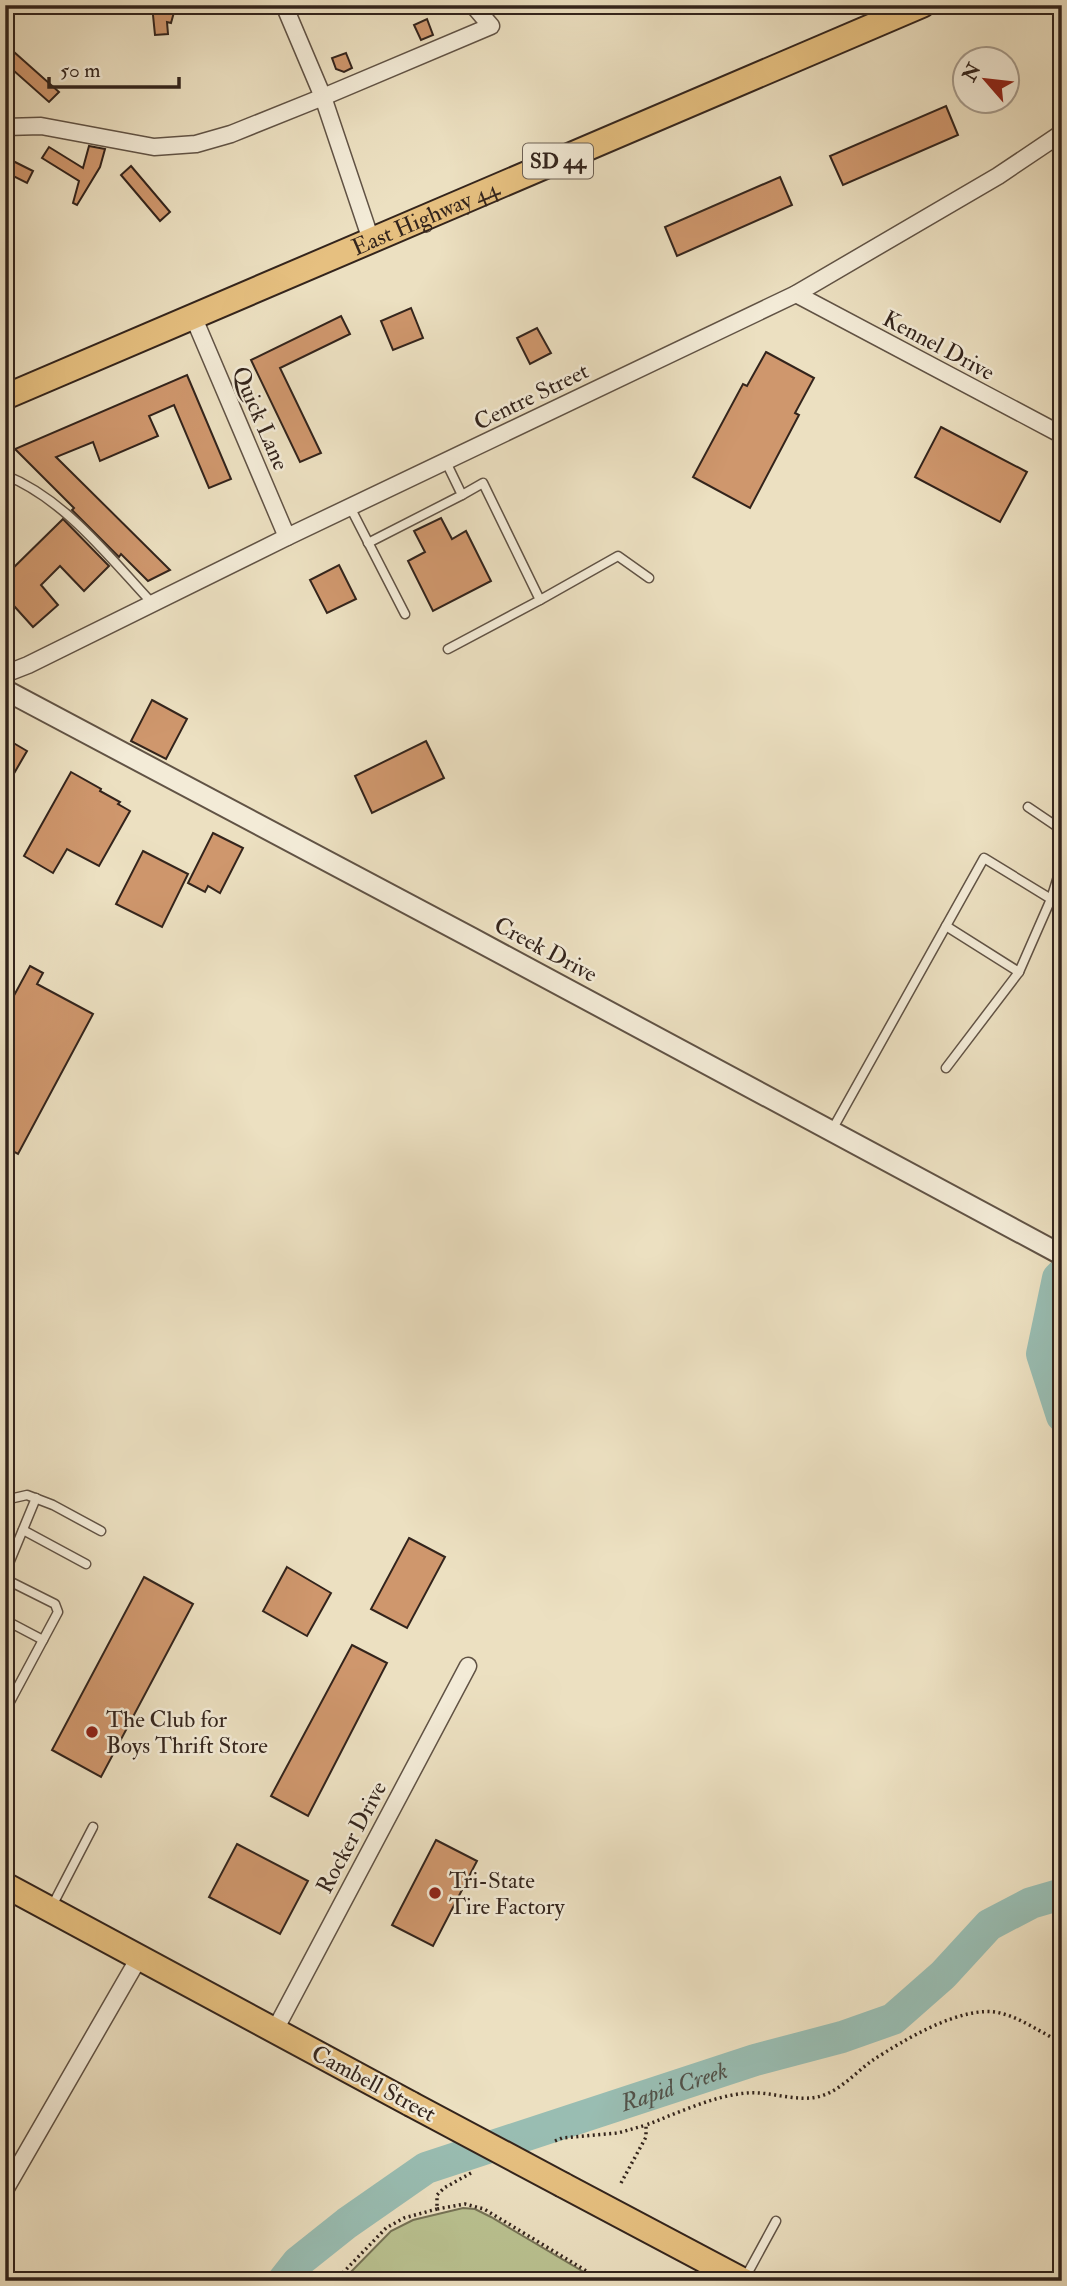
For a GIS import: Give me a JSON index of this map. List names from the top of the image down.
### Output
{
  "streets": {
    "main road": ["SD 44", "East Highway 44", "Cambell Street"],
    "street": [
      "Kennel Drive",
      "Centre Street",
      "Quick Lane",
      "Creek Drive",
      "Rocker Drive"
    ]
  },
  "crossings": [
    ["East Highway 44", "Quick Lane"],
    ["Kennel Drive", "Centre Street"],
    ["Centre Street", "Quick Lane"],
    ["Rocker Drive", "Cambell Street"]
  ],
  "water": ["Rapid Creek"],
  "places": ["The Club for Boys Thrift Store", "Tri-State Tire Factory"],
  "scale_bar": "50 m",
  "north": "top left"
}
